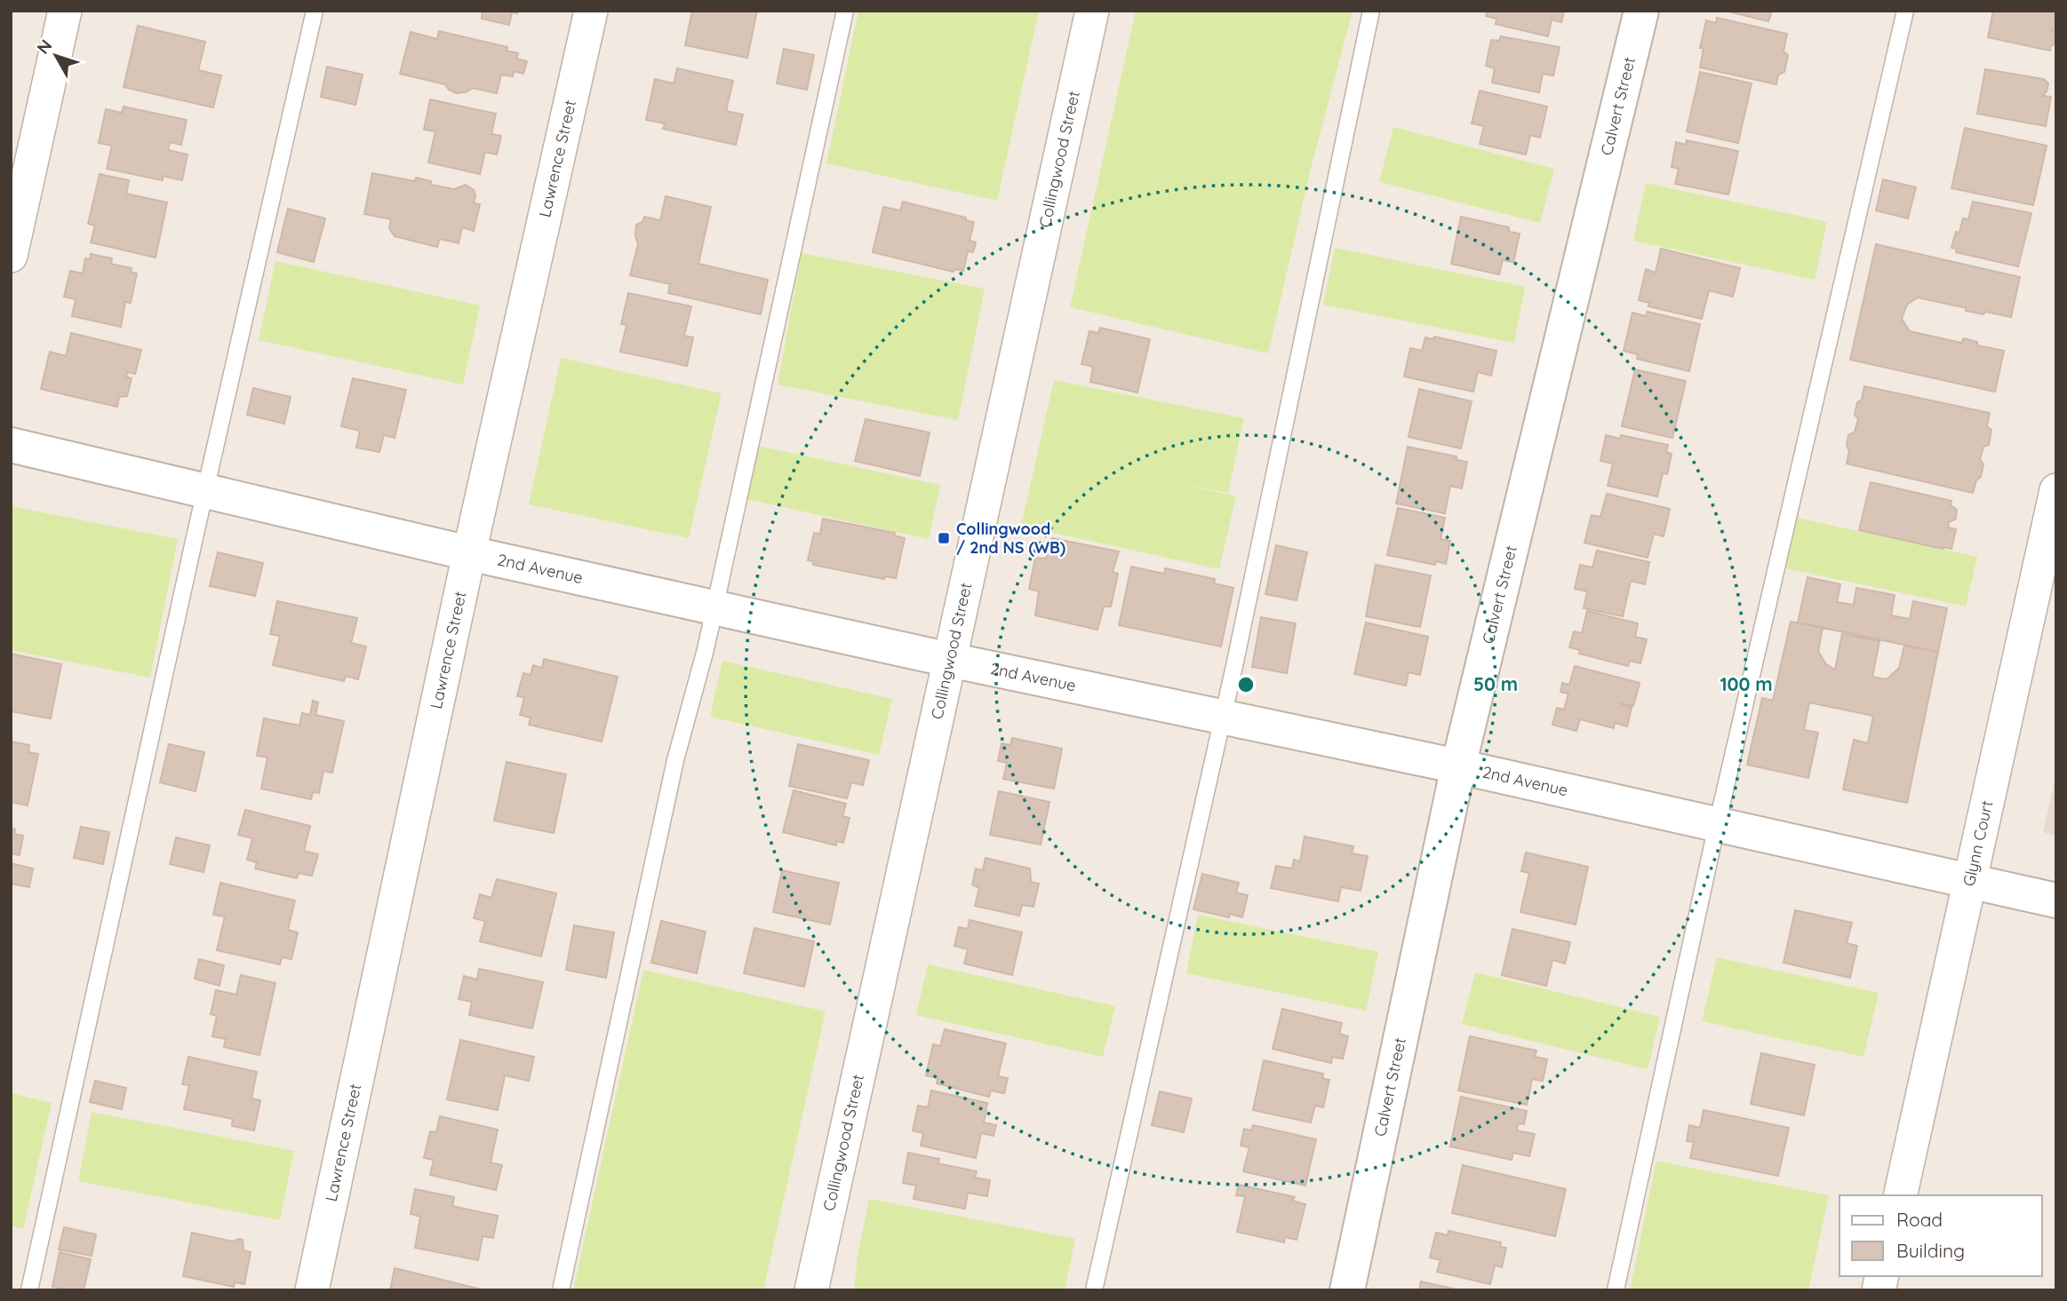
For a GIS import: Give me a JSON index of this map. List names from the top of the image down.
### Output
{
  "streets": {
    "street": [
      "Calvert Street",
      "Lawrence Street",
      "Collingwood Street",
      "2nd Avenue",
      "Glynn Court"
    ]
  },
  "crossings": [
    ["Calvert Street", "2nd Avenue"],
    ["Lawrence Street", "2nd Avenue"],
    ["Collingwood Street", "2nd Avenue"],
    ["2nd Avenue", "Glynn Court"]
  ],
  "places": {
    "transit": ["Collingwood / 2nd NS (WB)"]
  },
  "legend": ["Road", "Building"],
  "north": "top left",
  "rings": ["50 m", "100 m"]
}
